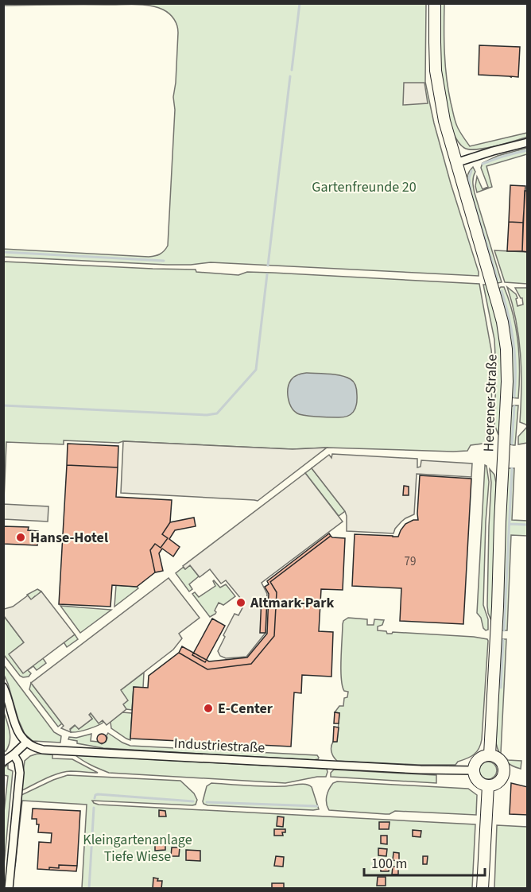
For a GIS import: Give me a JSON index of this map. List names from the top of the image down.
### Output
{
  "streets": {
    "main road": ["Heerener Straße"],
    "street": ["Industriestraße"]
  },
  "crossings": [
    ["Heerener Straße", "Industriestraße"]
  ],
  "parks": ["Gartenfreunde 20", "Kleingartenanlage Tiefe Wiese"],
  "places": ["Hanse-Hotel", "Altmark-Park", "E-Center"],
  "house_numbers": ["79"],
  "scale_bar": "100 m"
}
